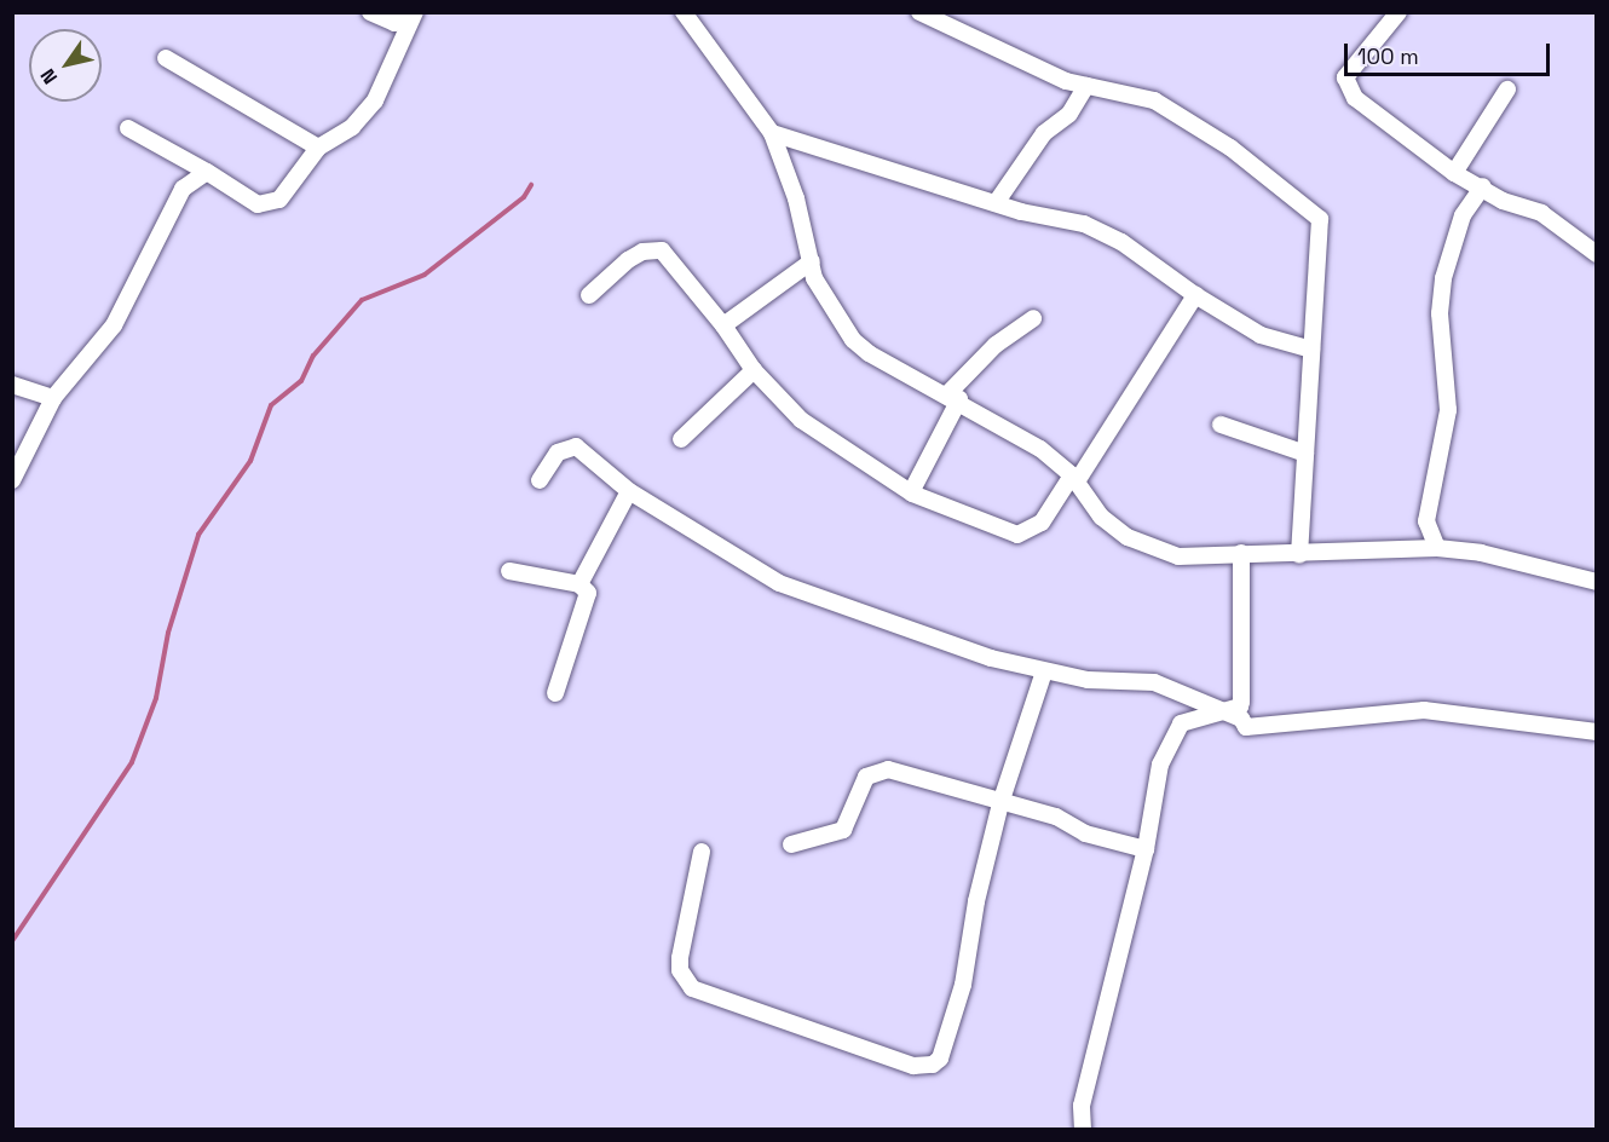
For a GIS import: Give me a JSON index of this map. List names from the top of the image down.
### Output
{
  "scale_bar": "100 m",
  "north": "bottom left"
}
